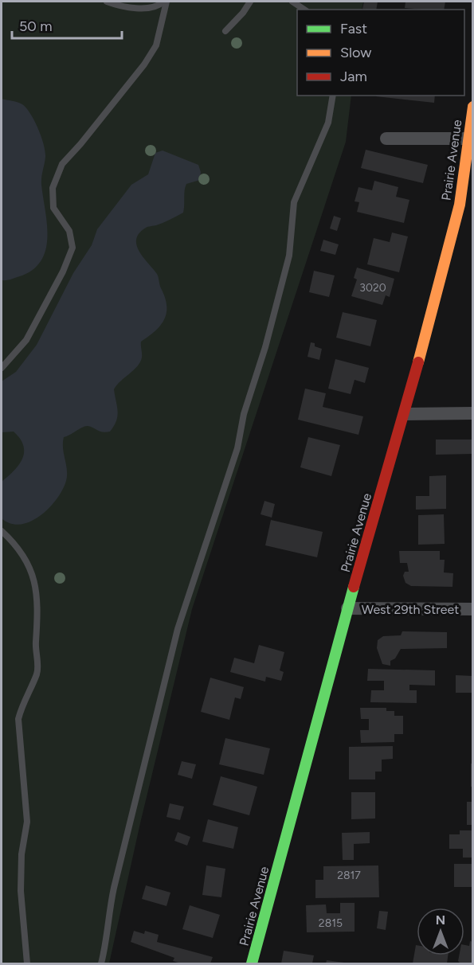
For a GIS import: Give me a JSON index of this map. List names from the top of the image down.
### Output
{
  "streets": {
    "street": ["Prairie Avenue", "West 29th Street"]
  },
  "crossings": [
    ["Prairie Avenue", "West 29th Street"]
  ],
  "house_numbers": ["3020", "2817", "2815"],
  "legend": ["Fast", "Slow", "Jam"],
  "scale_bar": "50 m",
  "north": "top"
}
